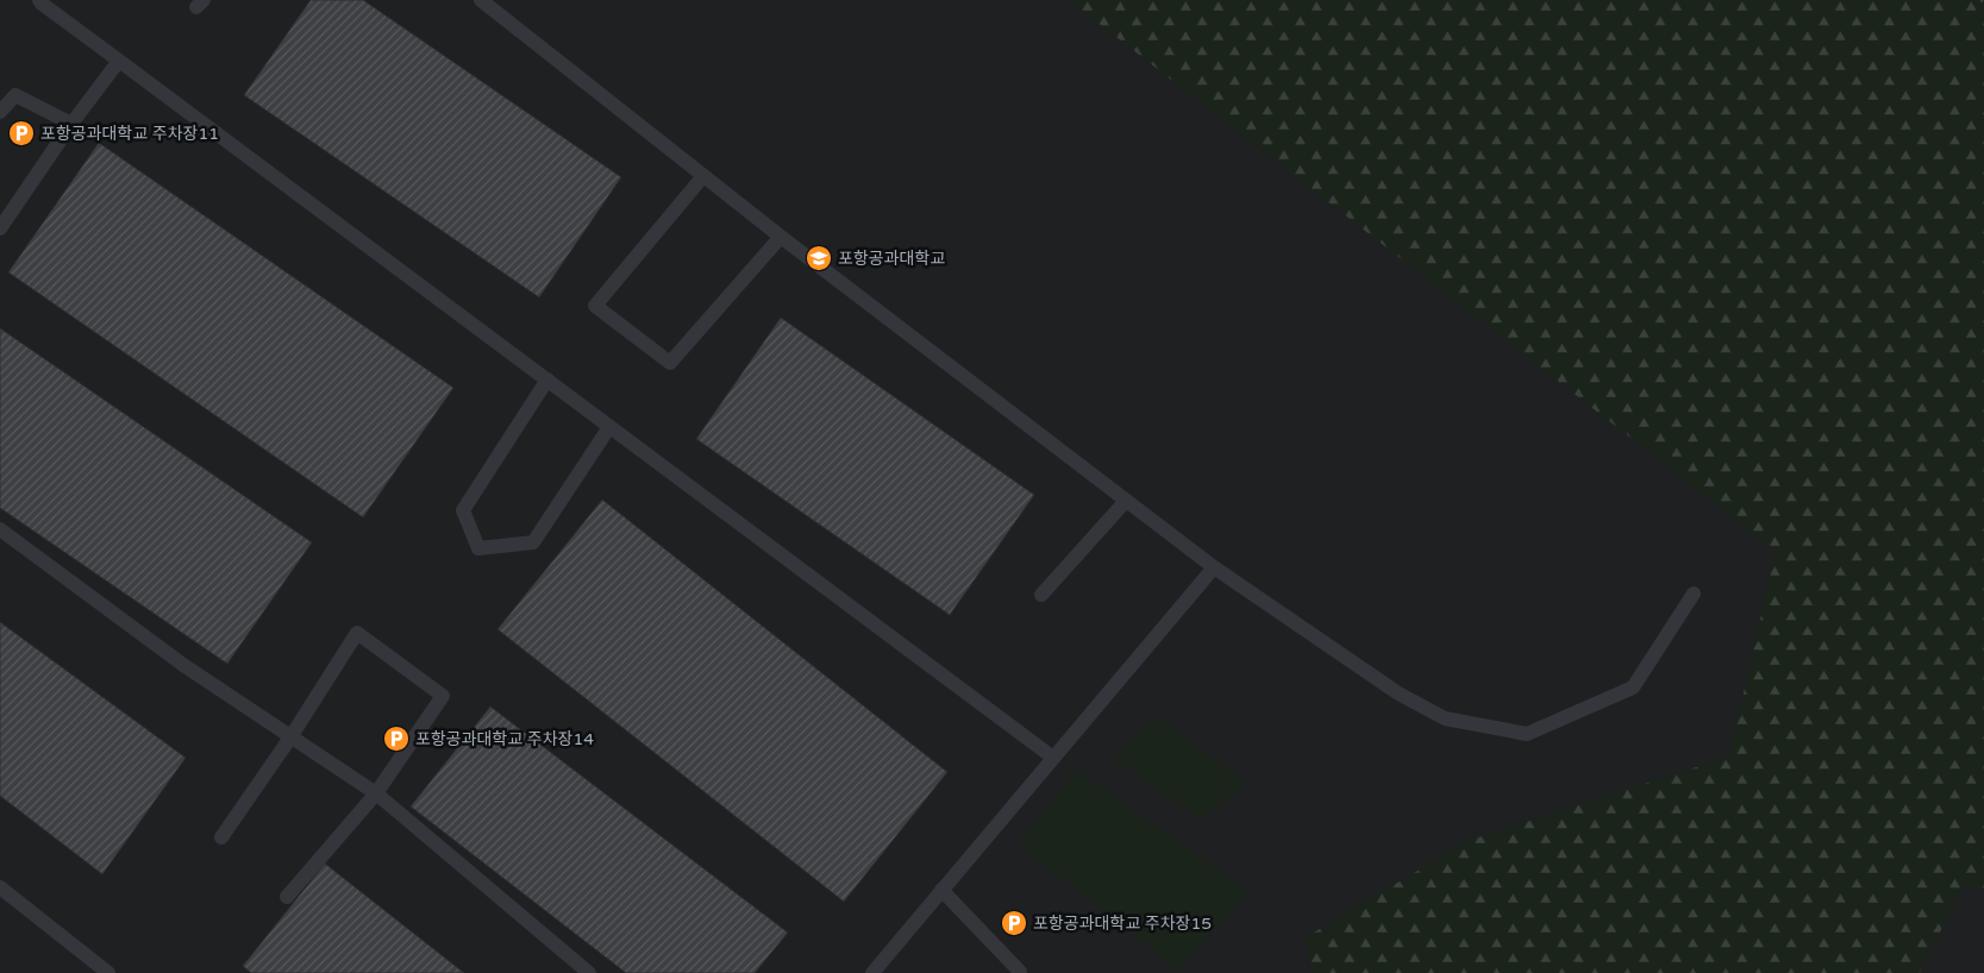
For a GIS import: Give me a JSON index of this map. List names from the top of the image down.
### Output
{
  "places": {
    "parking": ["포항공과대학교 주차장11", "포항공과대학교 주차장14", "포항공과대학교 주차장15"],
    "school or university": ["포항공과대학교"]
  }
}
